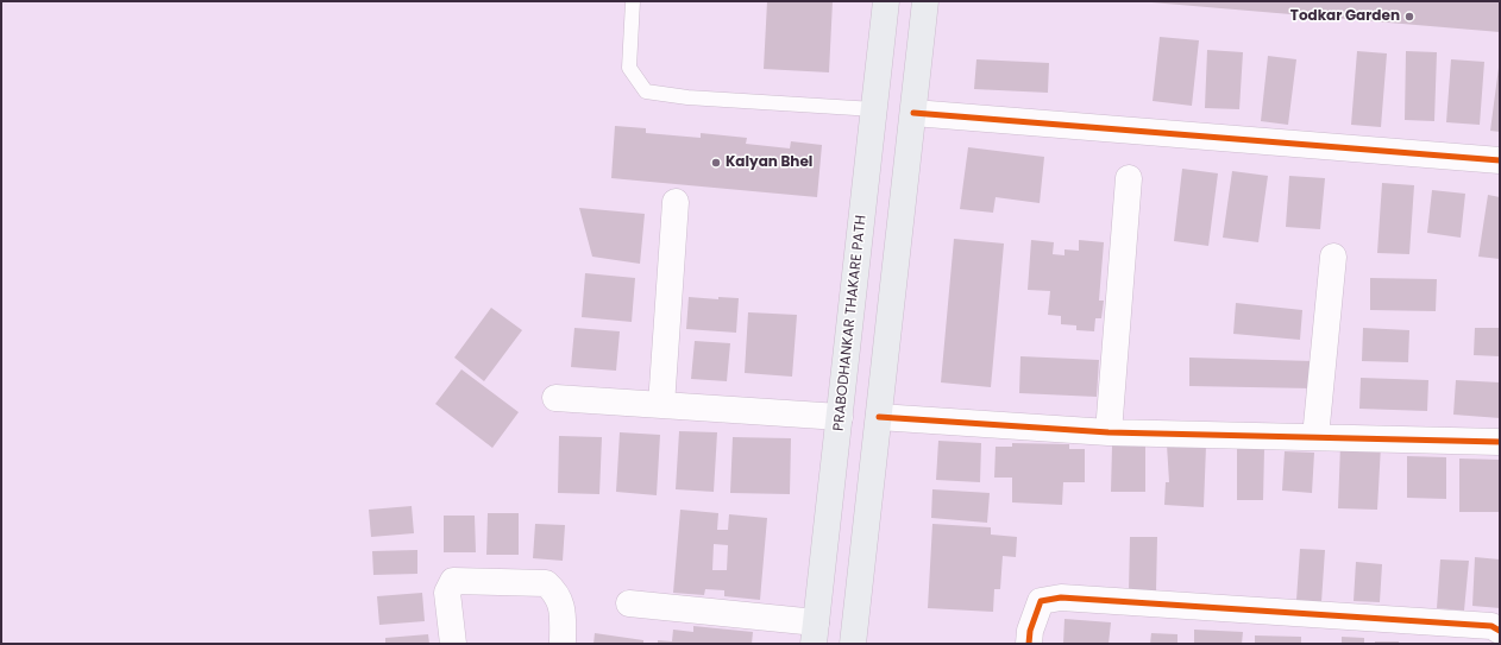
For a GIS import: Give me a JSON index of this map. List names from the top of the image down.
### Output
{
  "streets": {
    "main road": ["PRABODHANKAR THAKARE PATH"]
  },
  "places": ["Todkar Garden", "Kalyan Bhel"]
}
